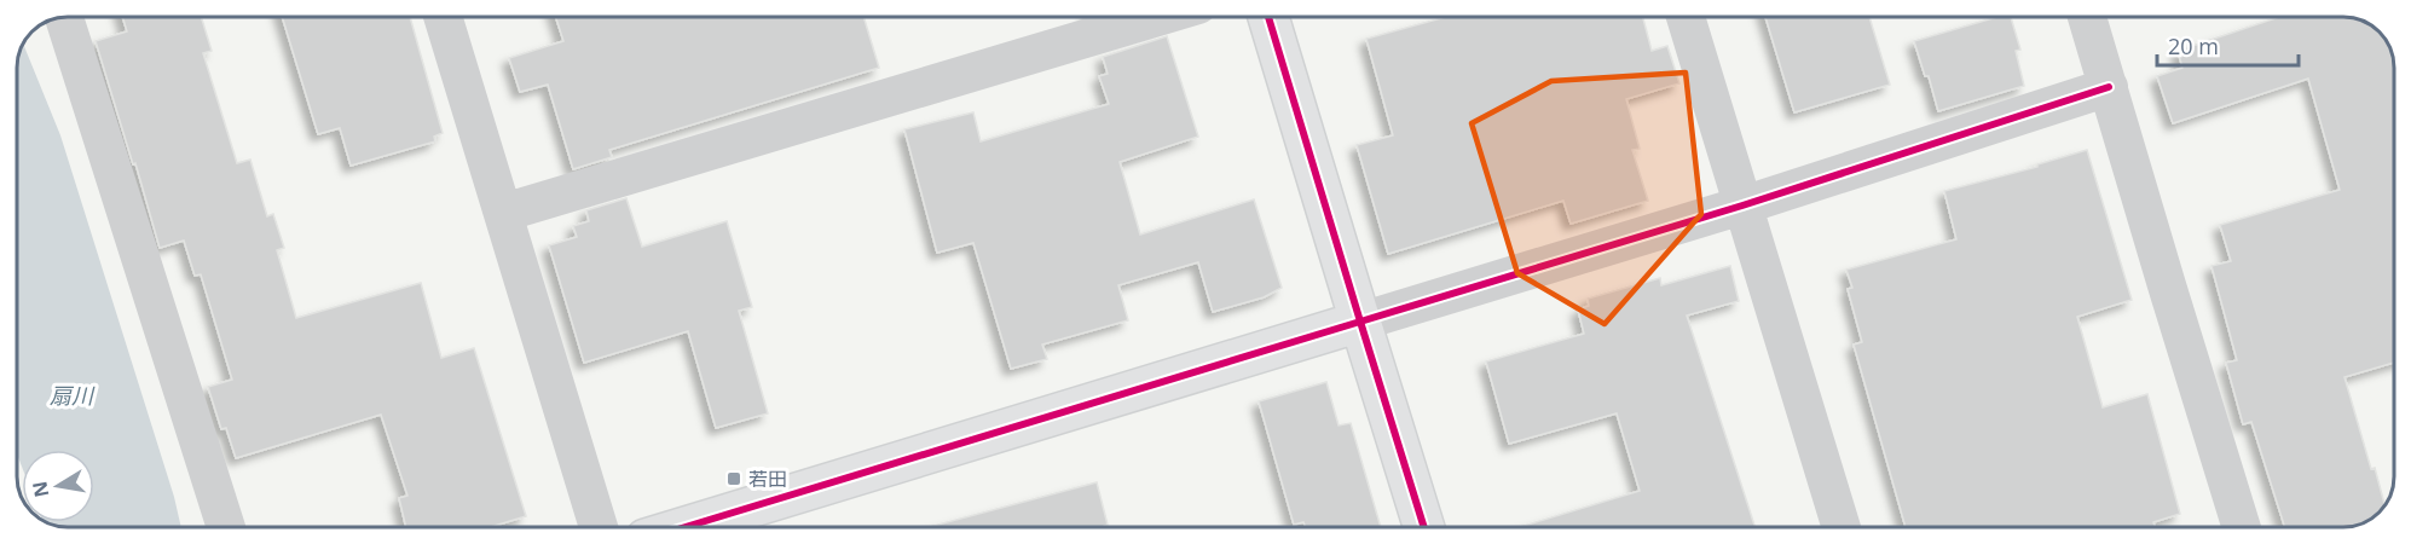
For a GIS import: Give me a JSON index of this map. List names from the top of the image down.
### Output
{
  "water": ["扇川"],
  "places": {
    "transit": ["若田"]
  },
  "scale_bar": "20 m",
  "north": "left"
}
